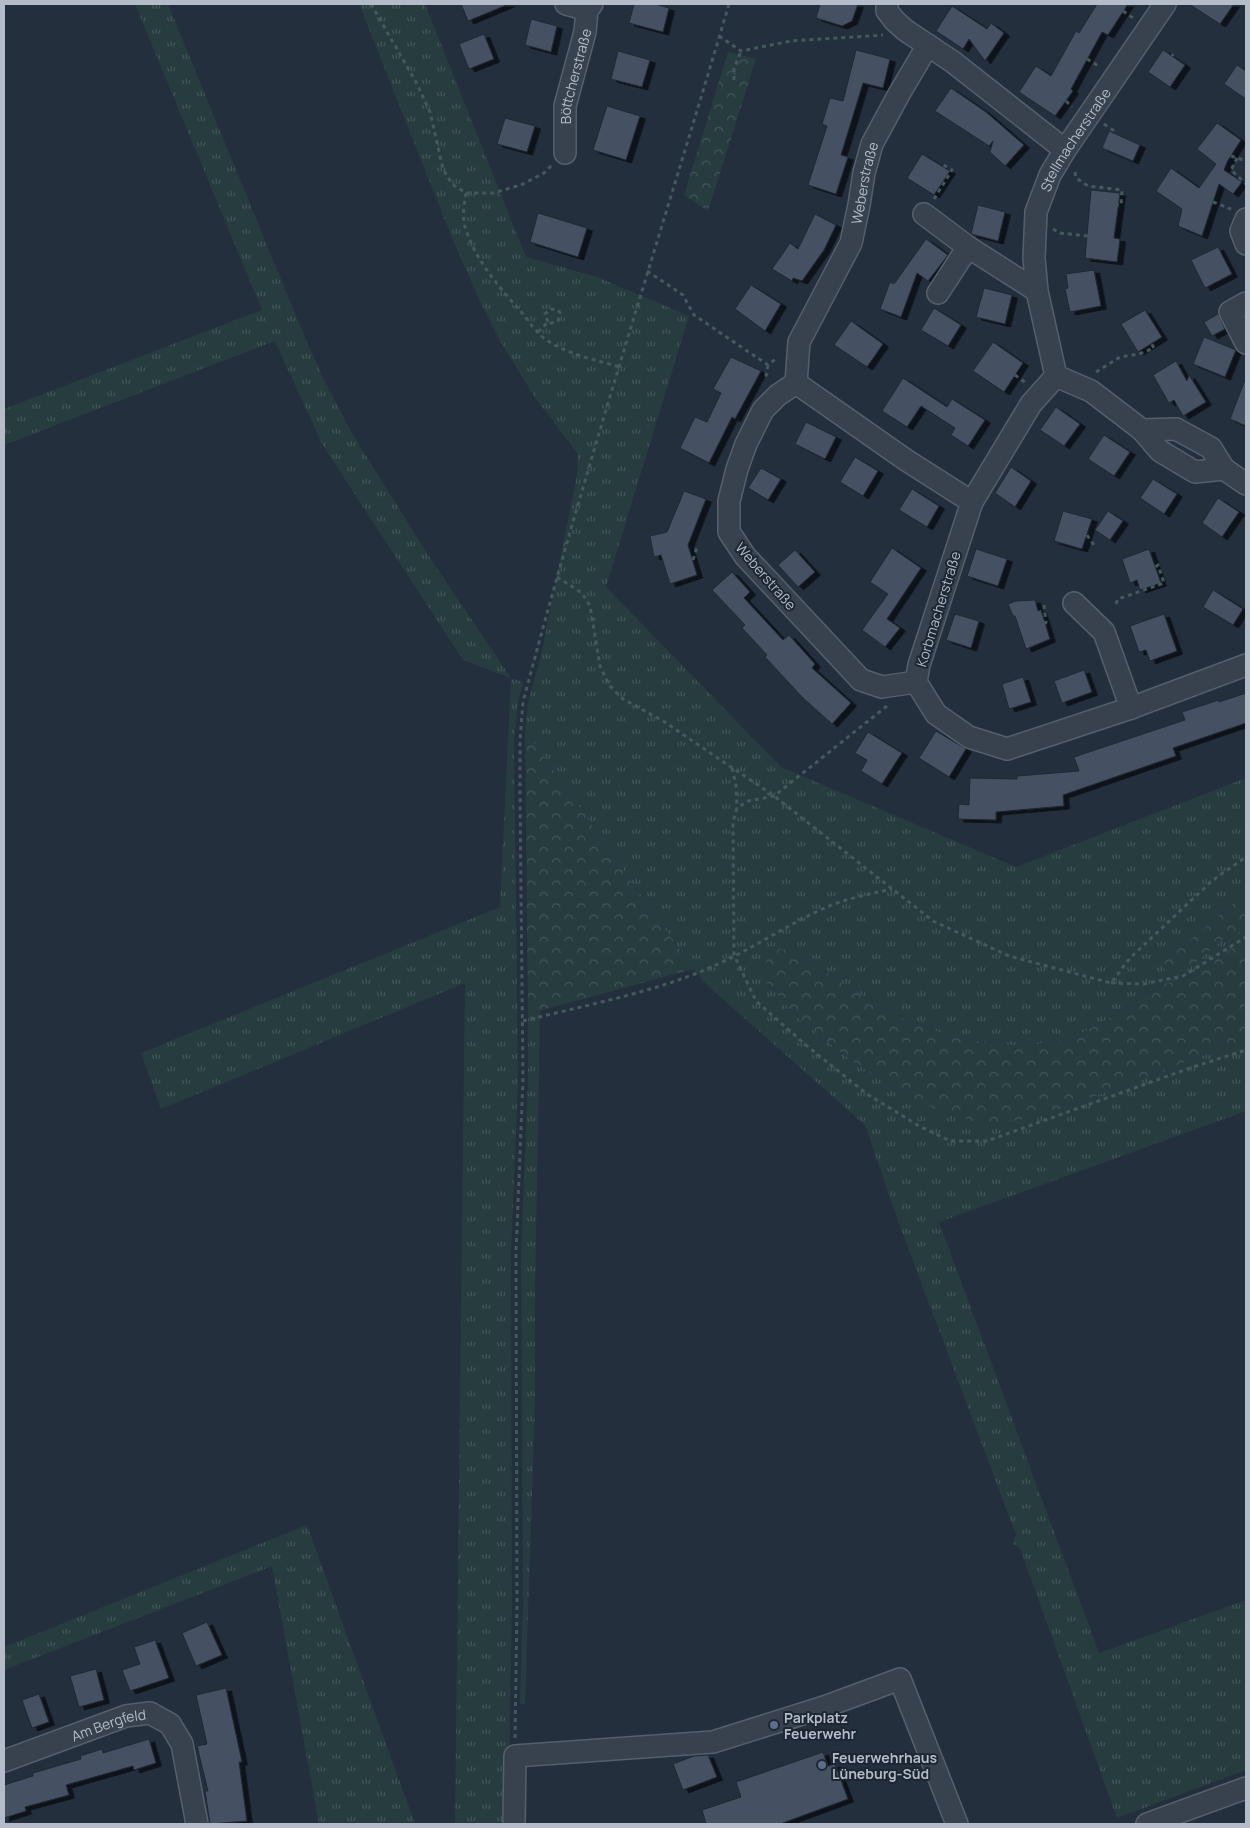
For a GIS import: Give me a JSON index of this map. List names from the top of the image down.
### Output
{
  "streets": {
    "street": [
      "Böttcherstraße",
      "Stellmacherstraße",
      "Weberstraße",
      "Korbmacherstraße",
      "Am Bergfeld"
    ]
  },
  "crossings": [
    ["Stellmacherstraße", "Korbmacherstraße"],
    ["Weberstraße", "Korbmacherstraße"]
  ],
  "places": ["Parkplatz Feuerwehr", "Feuerwehrhaus Lüneburg-Süd"]
}
